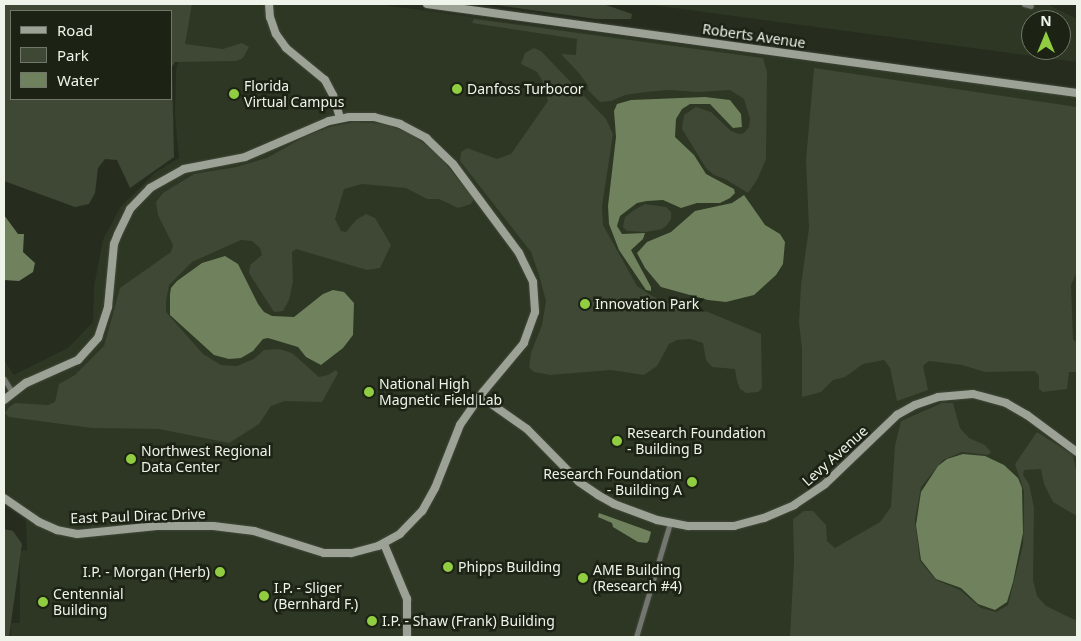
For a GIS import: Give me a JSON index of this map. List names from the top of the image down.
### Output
{
  "streets": {
    "street": ["Roberts Avenue", "Levy Avenue", "East Paul Dirac Drive"]
  },
  "crossings": [
    ["Levy Avenue", "East Paul Dirac Drive"]
  ],
  "places": [
    "Danfoss Turbocor",
    "Florida Virtual Campus",
    "Innovation Park",
    "National High Magnetic Field Lab",
    "Research Foundation - Building B",
    "Northwest Regional Data Center",
    "Research Foundation - Building A",
    "Phipps Building",
    "I.P. - Morgan (Herb)",
    "AME Building (Research #4)",
    "I.P. - Sliger (Bernhard F.)",
    "Centennial Building",
    "I.P. - Shaw (Frank) Building"
  ],
  "legend": ["Road", "Park", "Water"],
  "north": "top"
}
